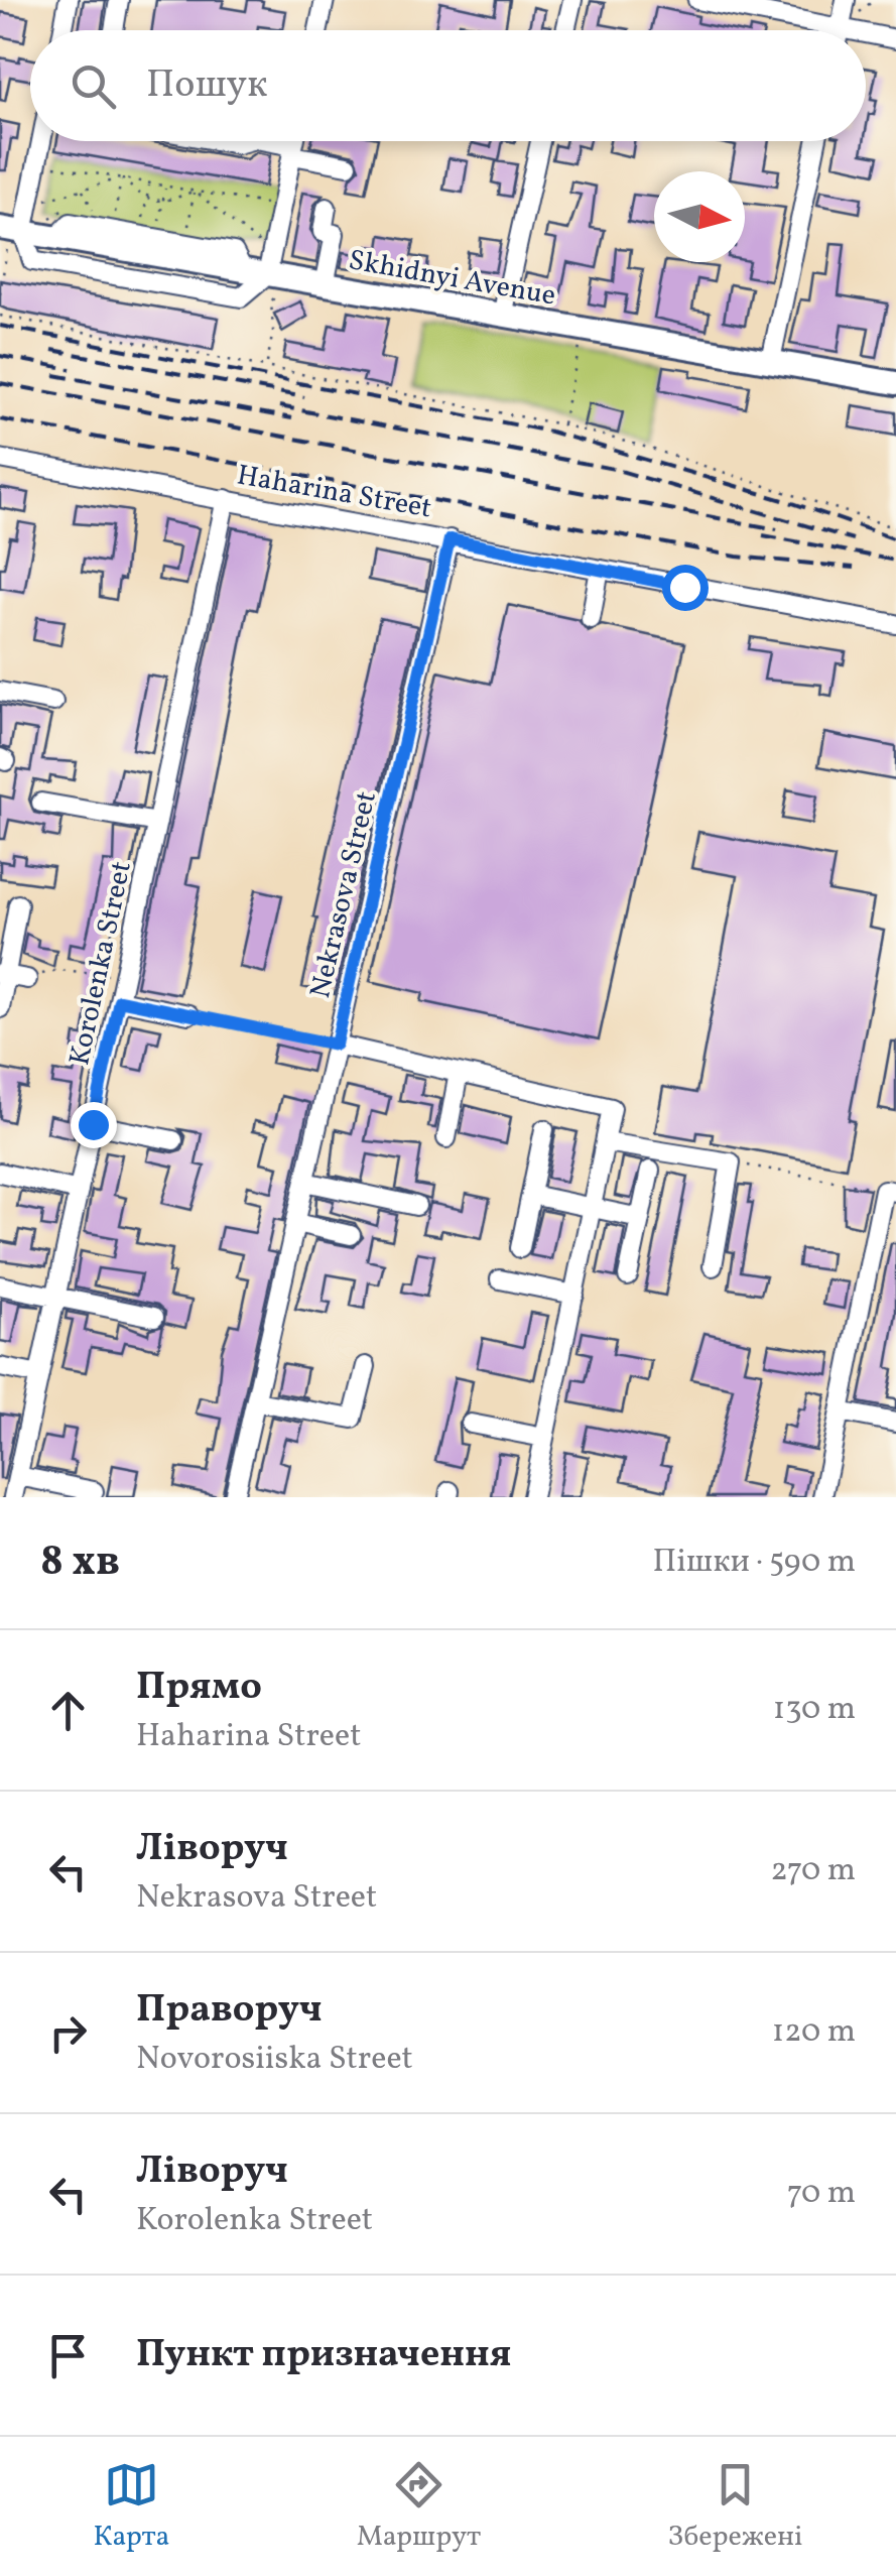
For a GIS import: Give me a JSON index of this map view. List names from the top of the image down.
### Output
{
  "streets": {
    "main road": ["Skhidnyi Avenue"],
    "street": ["Haharina Street", "Nekrasova Street", "Korolenka Street"]
  },
  "crossings": [
    ["Haharina Street", "Nekrasova Street"],
    ["Haharina Street", "Korolenka Street"]
  ],
  "north": "right",
  "page": {
    "search": "Пошук",
    "heading": ["8 хв", "Пішки · 590 m"],
    "list": [
      ["Прямо", "Haharina Street", "130 m"],
      ["Ліворуч", "Nekrasova Street", "270 m"],
      ["Праворуч", "Novorosiiska Street", "120 m"],
      ["Ліворуч", "Korolenka Street", "70 m"],
      "Пункт призначення"
    ],
    "nav": ["Карта", "Маршрут", "Збережені"]
  }
}
